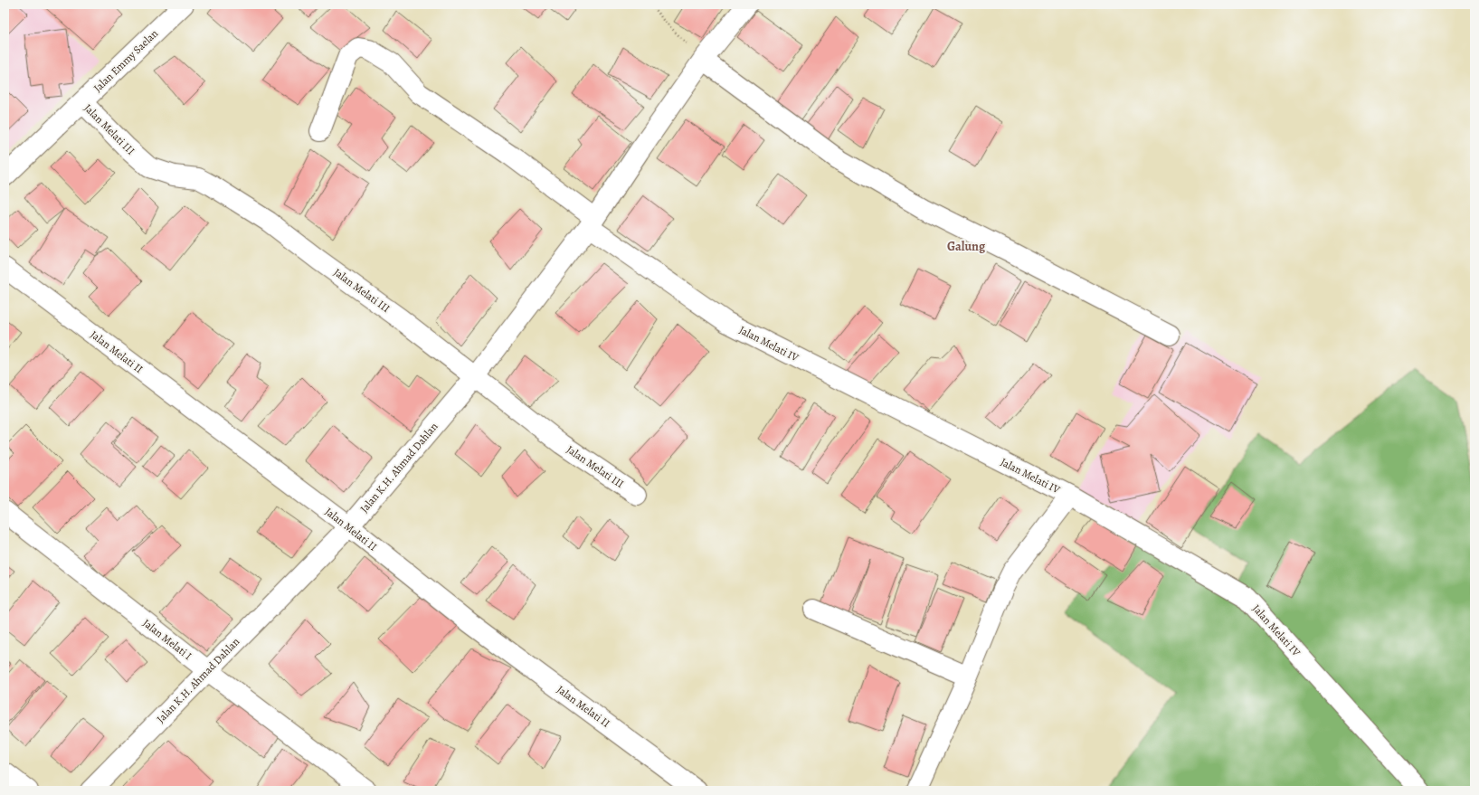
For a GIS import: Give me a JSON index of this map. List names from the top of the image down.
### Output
{
  "streets": {
    "street": [
      "Jalan Emmy Saelan",
      "Jalan Melati III",
      "Jalan Melati IV",
      "Jalan Melati II",
      "Jalan K.H. Ahmad Dahlan",
      "Jalan Melati I"
    ]
  },
  "crossings": [
    ["Jalan Emmy Saelan", "Jalan Melati III"],
    ["Jalan Melati III", "Jalan K.H. Ahmad Dahlan"],
    ["Jalan Melati IV", "Jalan K.H. Ahmad Dahlan"],
    ["Jalan Melati II", "Jalan K.H. Ahmad Dahlan"],
    ["Jalan K.H. Ahmad Dahlan", "Jalan Melati I"]
  ],
  "districts": ["Galung"]
}
